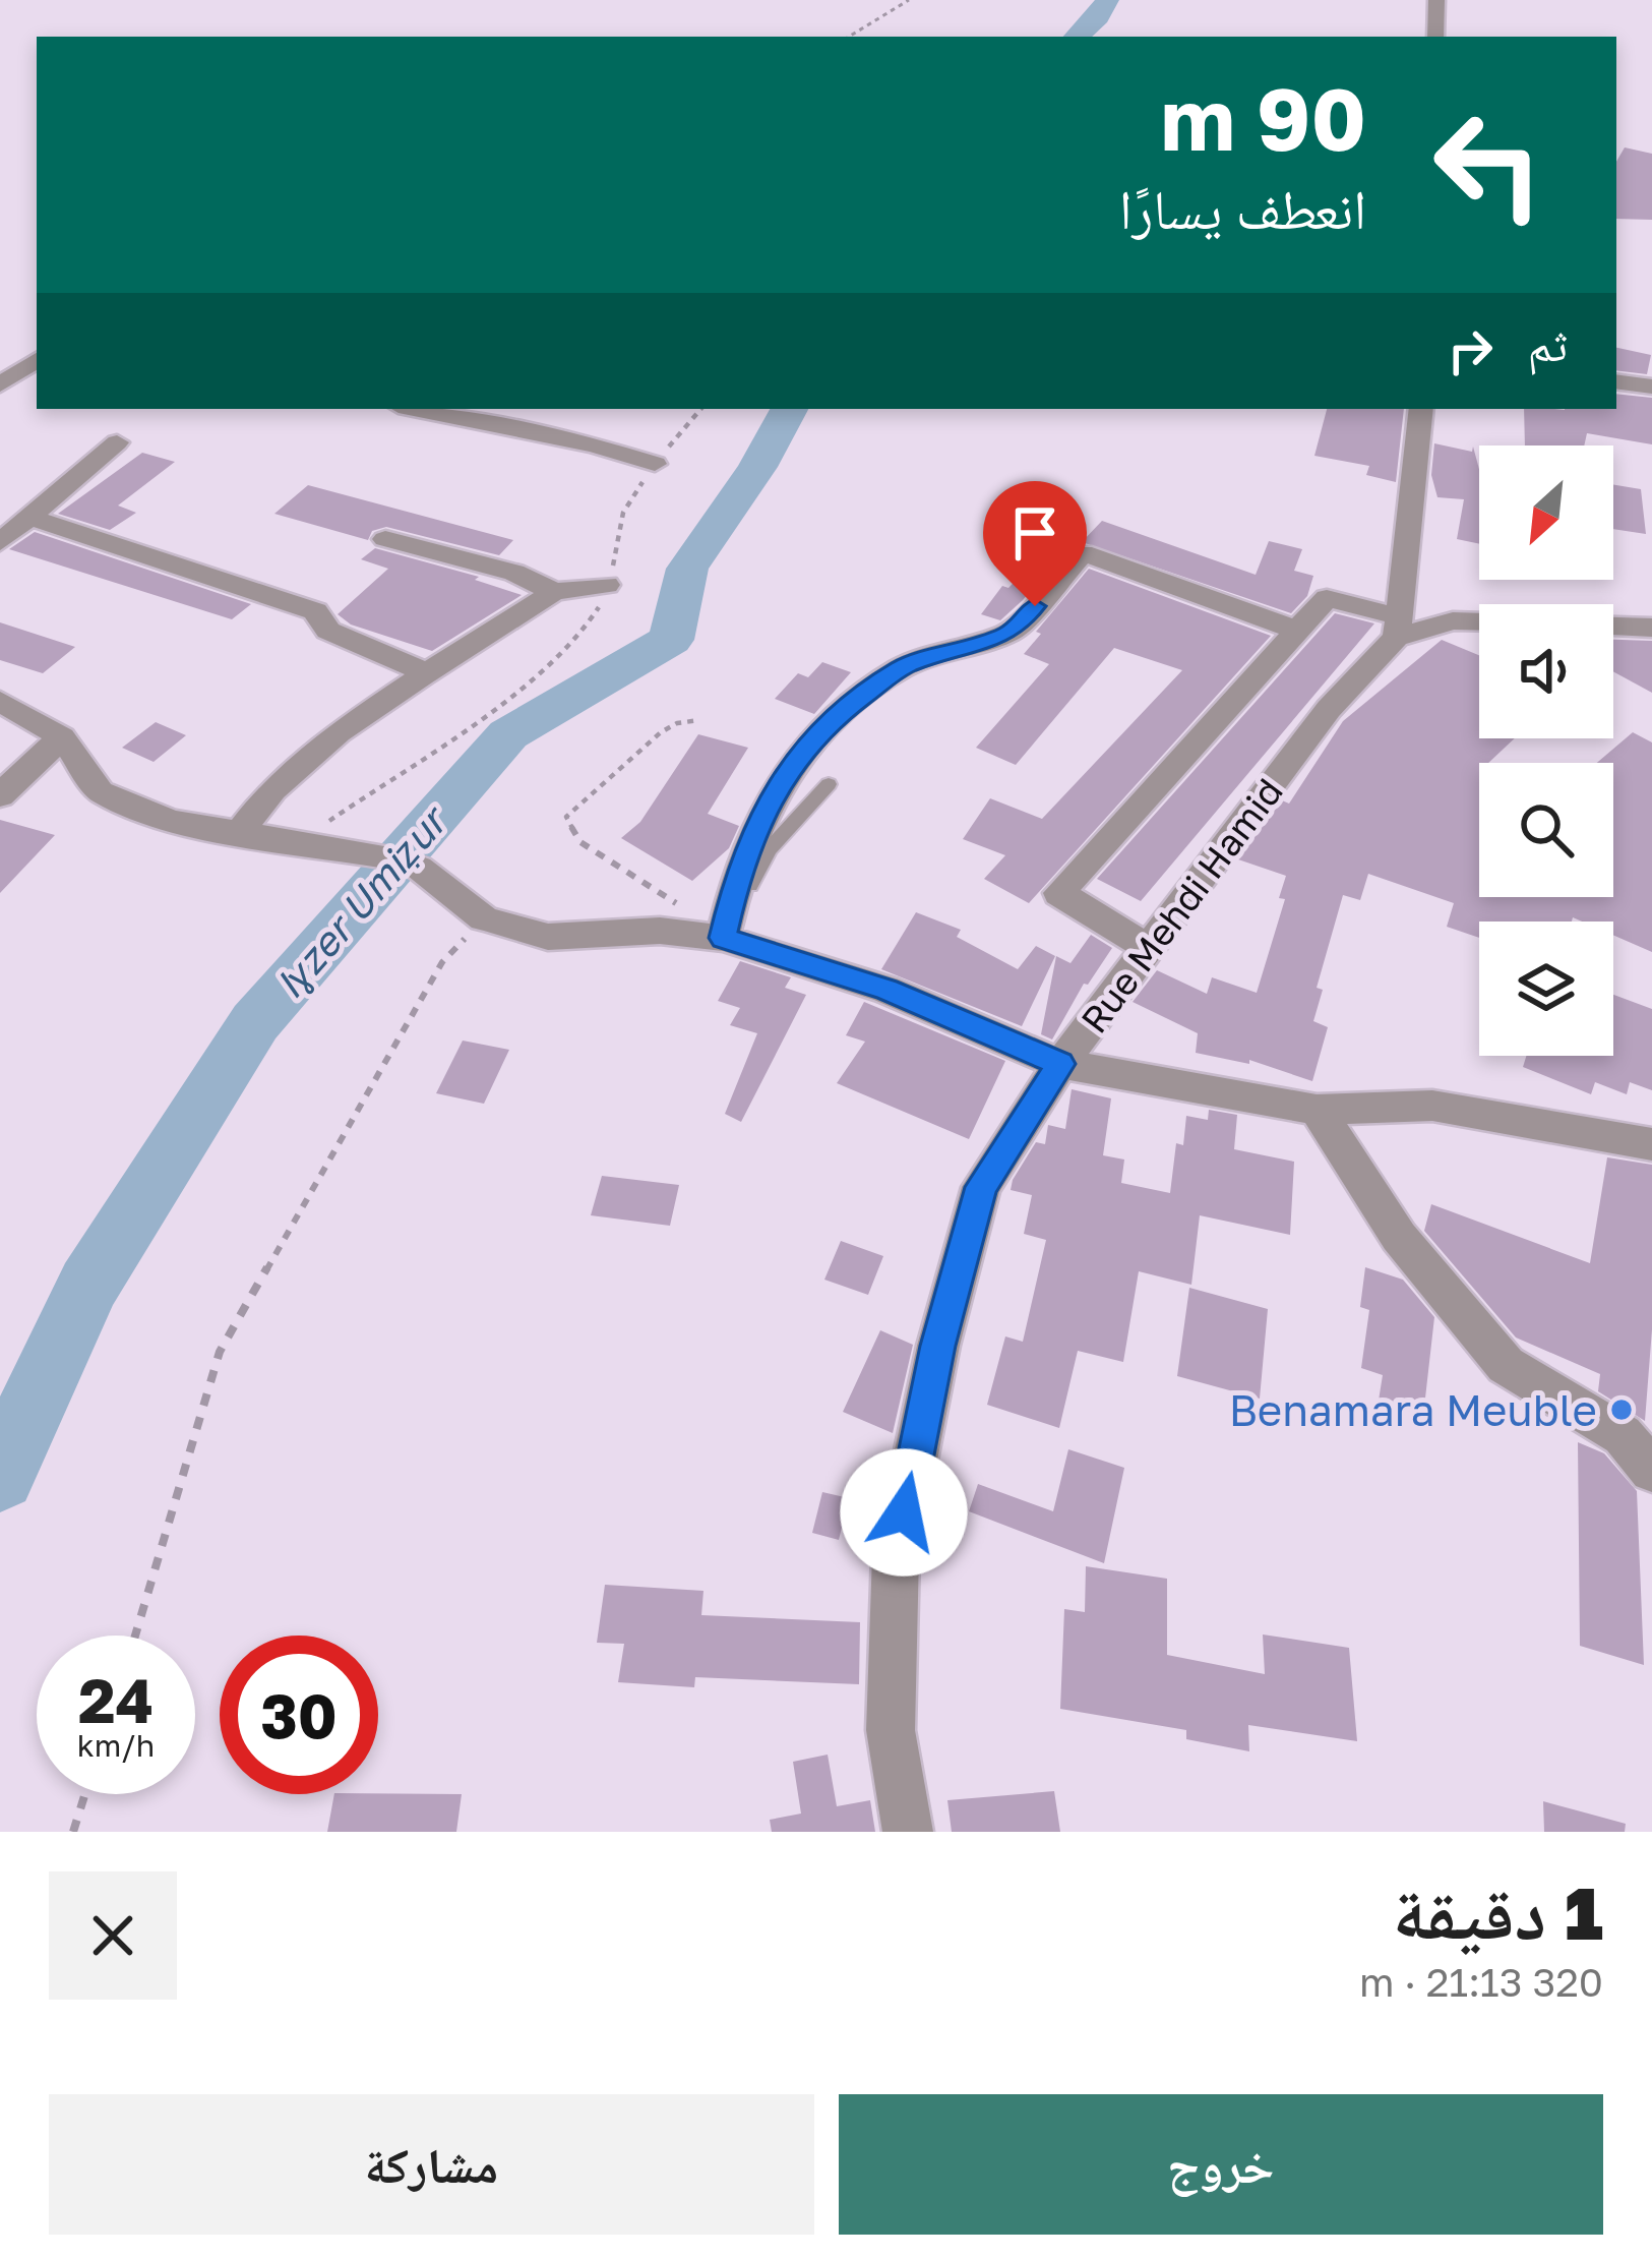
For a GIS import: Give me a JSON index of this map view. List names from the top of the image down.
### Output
{
  "streets": {
    "street": ["Rue Mehdi Hamid"]
  },
  "water": ["Iɣzer Umiẓur"],
  "places": ["Benamara Meuble"],
  "north": "bottom left",
  "page": {
    "turn": ["90 m", "انعطف يسارًا"],
    "then": "ثم",
    "speed": "24 km/h",
    "limit": "30",
    "heading": ["1 دقيقة", "320 m · 21:13"],
    "buttons": ["خروج", "مشاركة"]
  }
}
